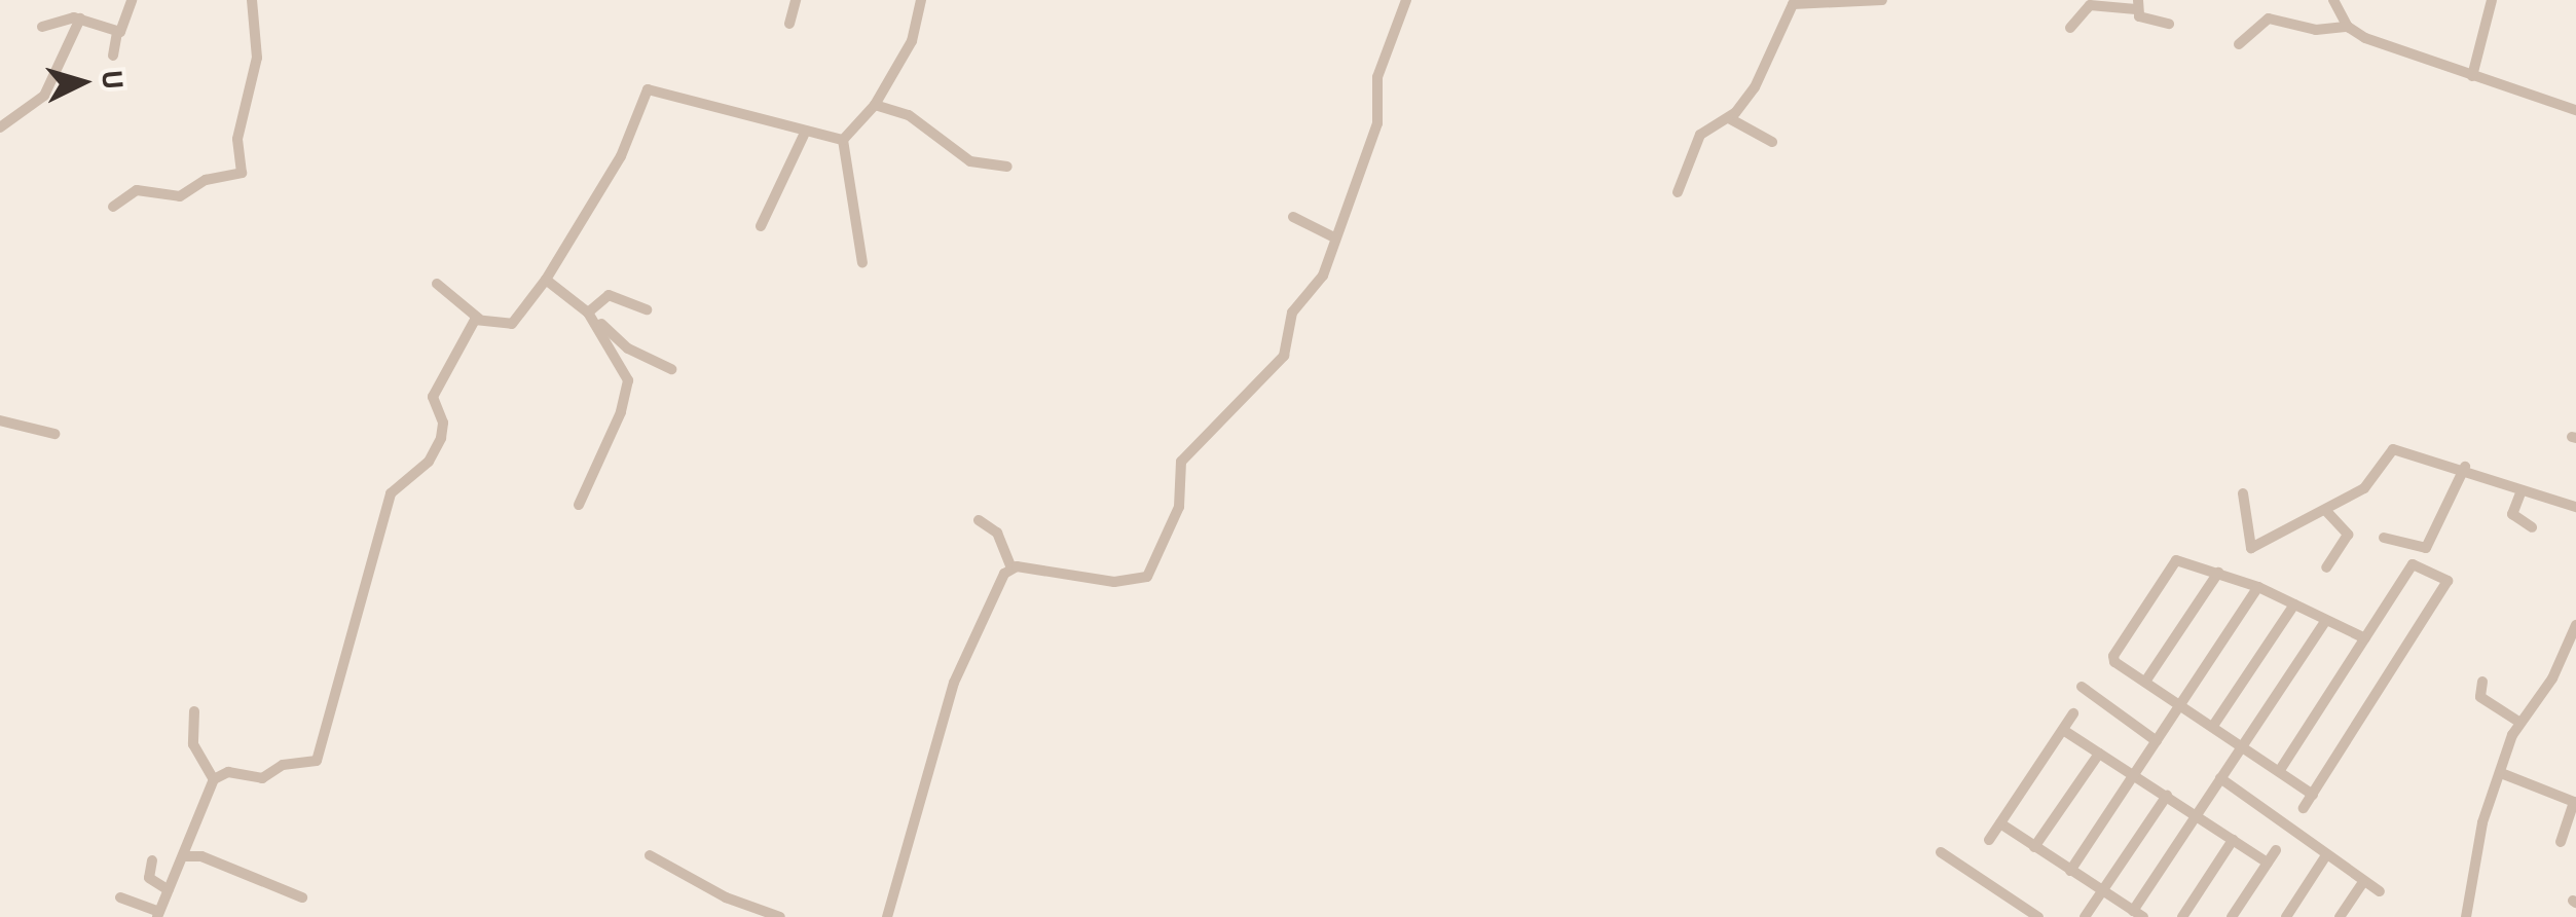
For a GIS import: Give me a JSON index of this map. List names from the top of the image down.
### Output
{
  "north": "right"
}
